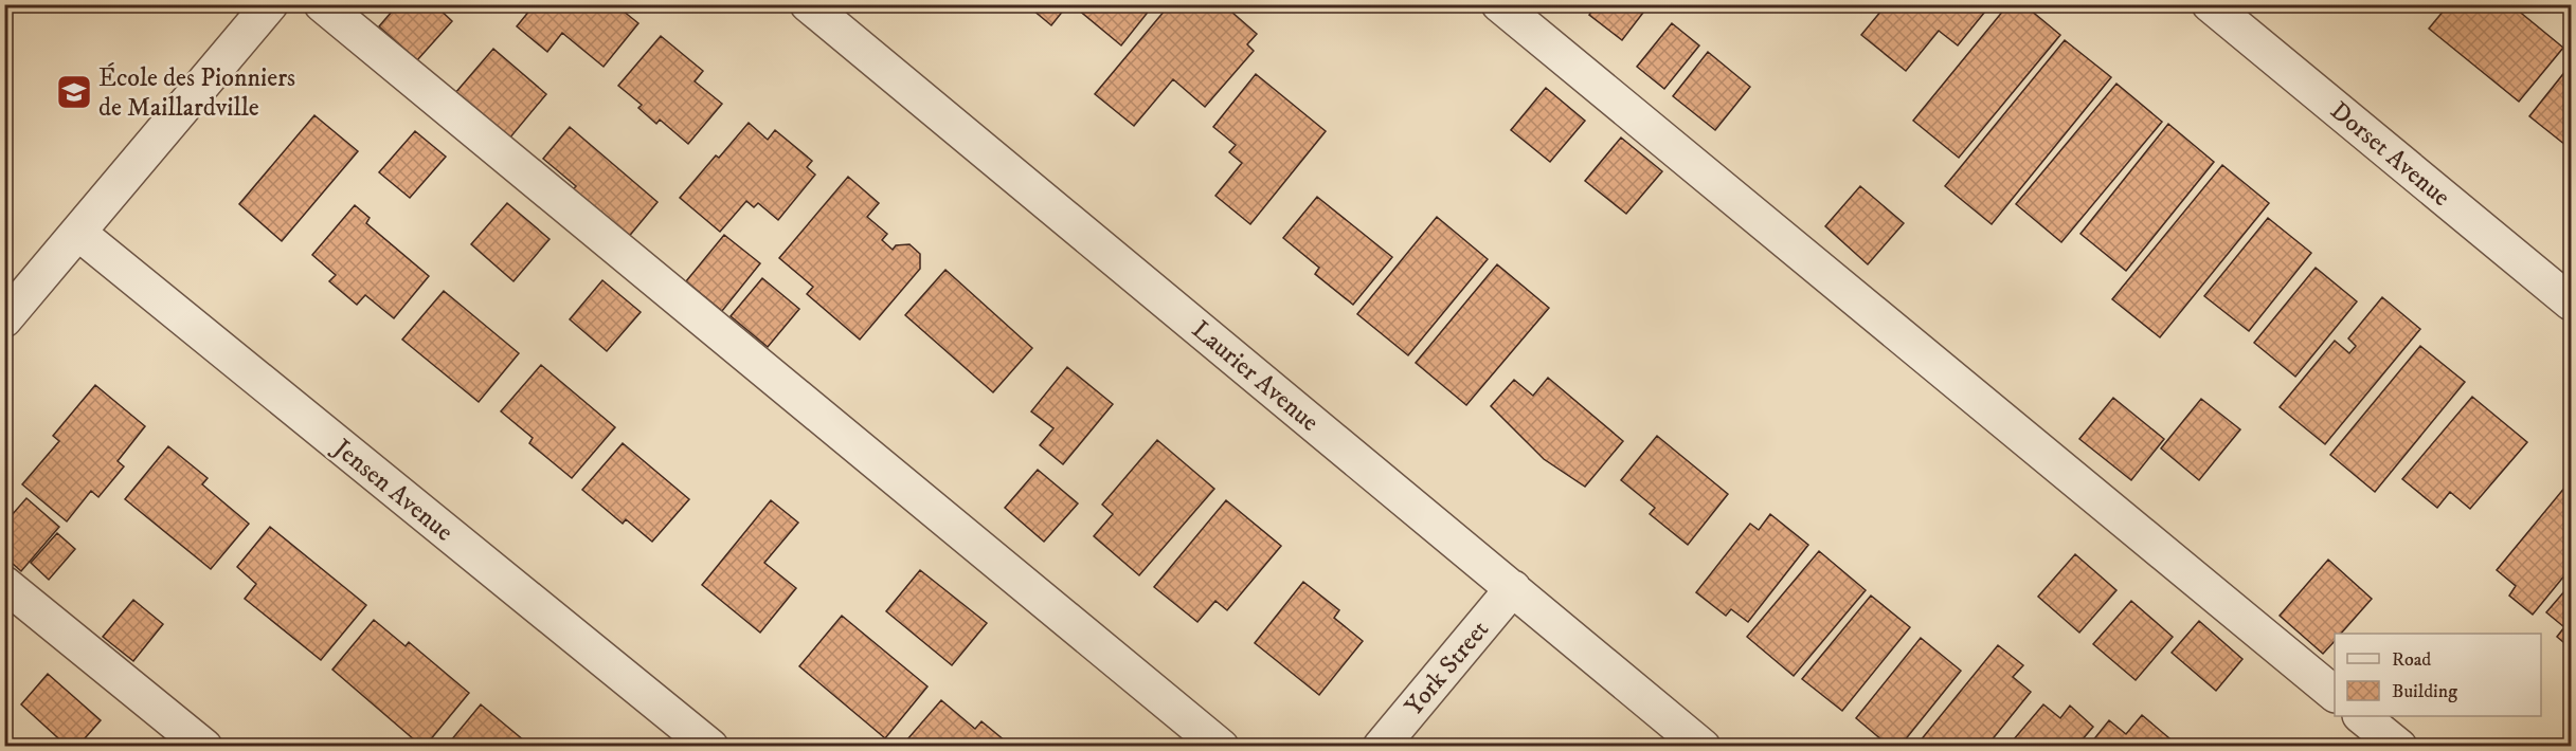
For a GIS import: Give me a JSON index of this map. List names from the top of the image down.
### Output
{
  "streets": {
    "street": [
      "Dorset Avenue",
      "Laurier Avenue",
      "Jensen Avenue",
      "York Street"
    ]
  },
  "crossings": [
    ["Laurier Avenue", "York Street"]
  ],
  "places": {
    "school or university": ["École des Pionniers de Maillardville"]
  },
  "legend": ["Road", "Building"]
}
